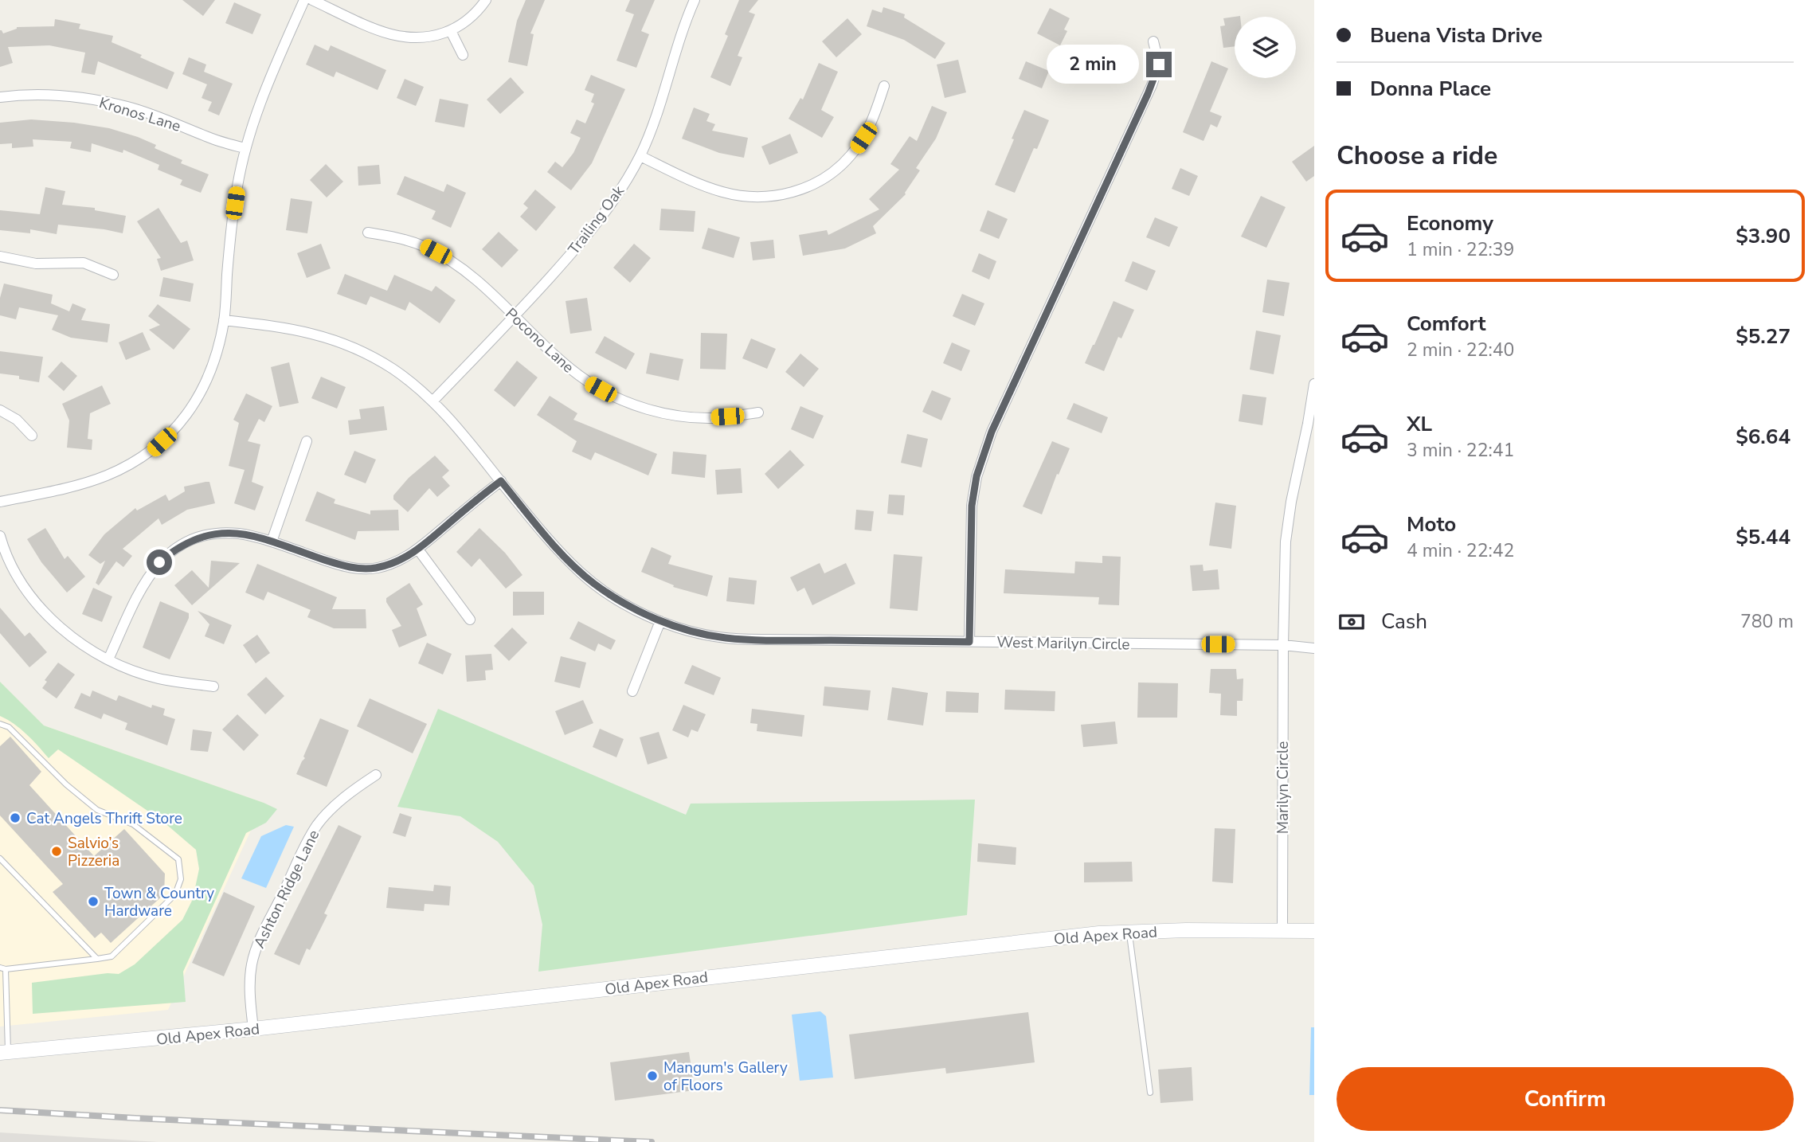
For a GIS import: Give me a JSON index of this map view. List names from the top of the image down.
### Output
{
  "streets": {
    "main road": ["Old Apex Road"],
    "street": [
      "Kronos Lane",
      "Trailing Oak",
      "Pocono Lane",
      "West Marilyn Circle",
      "Marilyn Circle",
      "Ashton Ridge Lane"
    ]
  },
  "crossings": [
    ["Trailing Oak", "Pocono Lane"],
    ["Trailing Oak", "West Marilyn Circle"],
    ["West Marilyn Circle", "Marilyn Circle"],
    ["Marilyn Circle", "Old Apex Road"],
    ["Ashton Ridge Lane", "Old Apex Road"]
  ],
  "places": [
    "Cat Angels Thrift Store",
    "Salvio’s Pizzeria",
    "Town & Country Hardware",
    "Mangum's Gallery of Floors"
  ],
  "page": {
    "banner": ["Buena Vista Drive", "Donna Place"],
    "bubble": "2 min",
    "heading": "Choose a ride",
    "list": [
      {
        "name": "Economy",
        "note": "1 min · 22:39",
        "value": "$3.90"
      },
      {
        "name": "Comfort",
        "note": "2 min · 22:40",
        "value": "$5.27"
      },
      {
        "name": "XL",
        "note": "3 min · 22:41",
        "value": "$6.64"
      },
      {
        "name": "Moto",
        "note": "4 min · 22:42",
        "value": "$5.44"
      }
    ],
    "pay": ["Cash", "780 m"],
    "buttons": "Confirm"
  }
}
